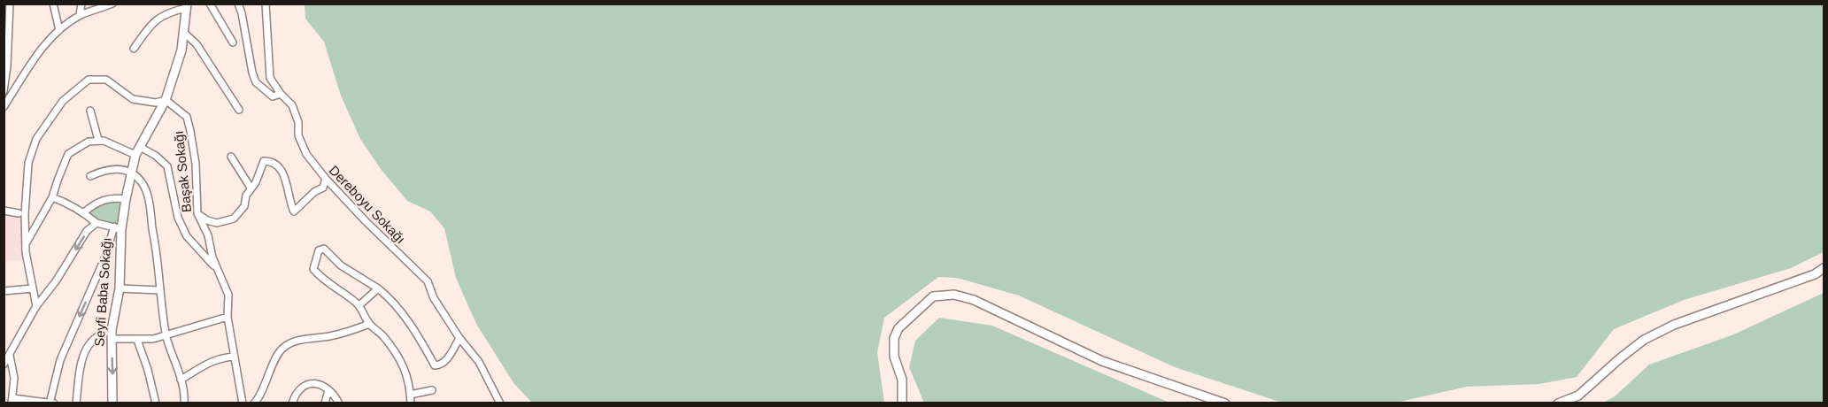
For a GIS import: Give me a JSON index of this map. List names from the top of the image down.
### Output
{
  "streets": {
    "main road": ["Seyfi Baba Sokağı"],
    "street": ["Başak Sokağı", "Dereboyu Sokağı"]
  },
  "crossings": [
    ["Başak Sokağı", "Seyfi Baba Sokağı"]
  ]
}
